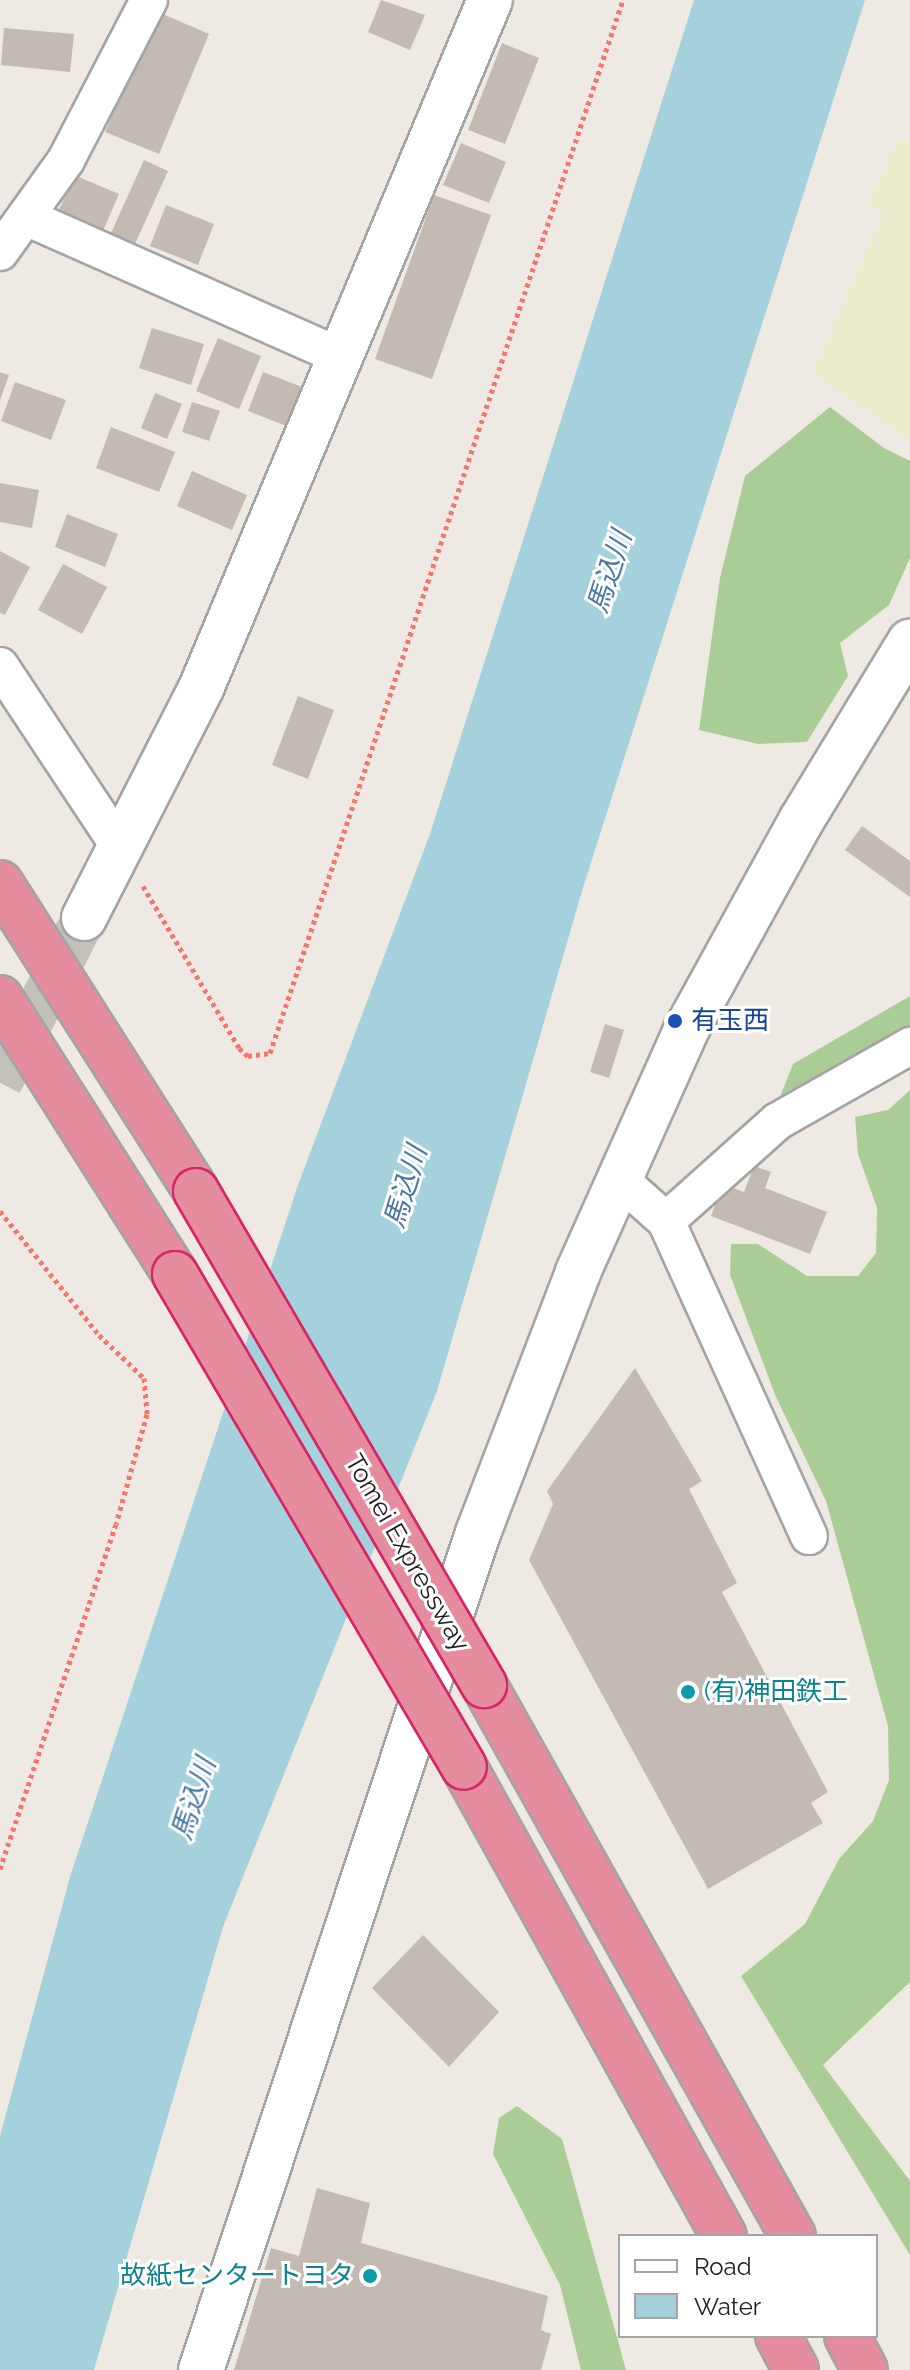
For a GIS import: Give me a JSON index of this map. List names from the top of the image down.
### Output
{
  "streets": {
    "highway": ["Tomei Expressway"]
  },
  "water": ["馬込川"],
  "places": ["有玉西", "(有)神田鉄工", "故紙センタートヨタ"],
  "legend": ["Road", "Water"]
}
